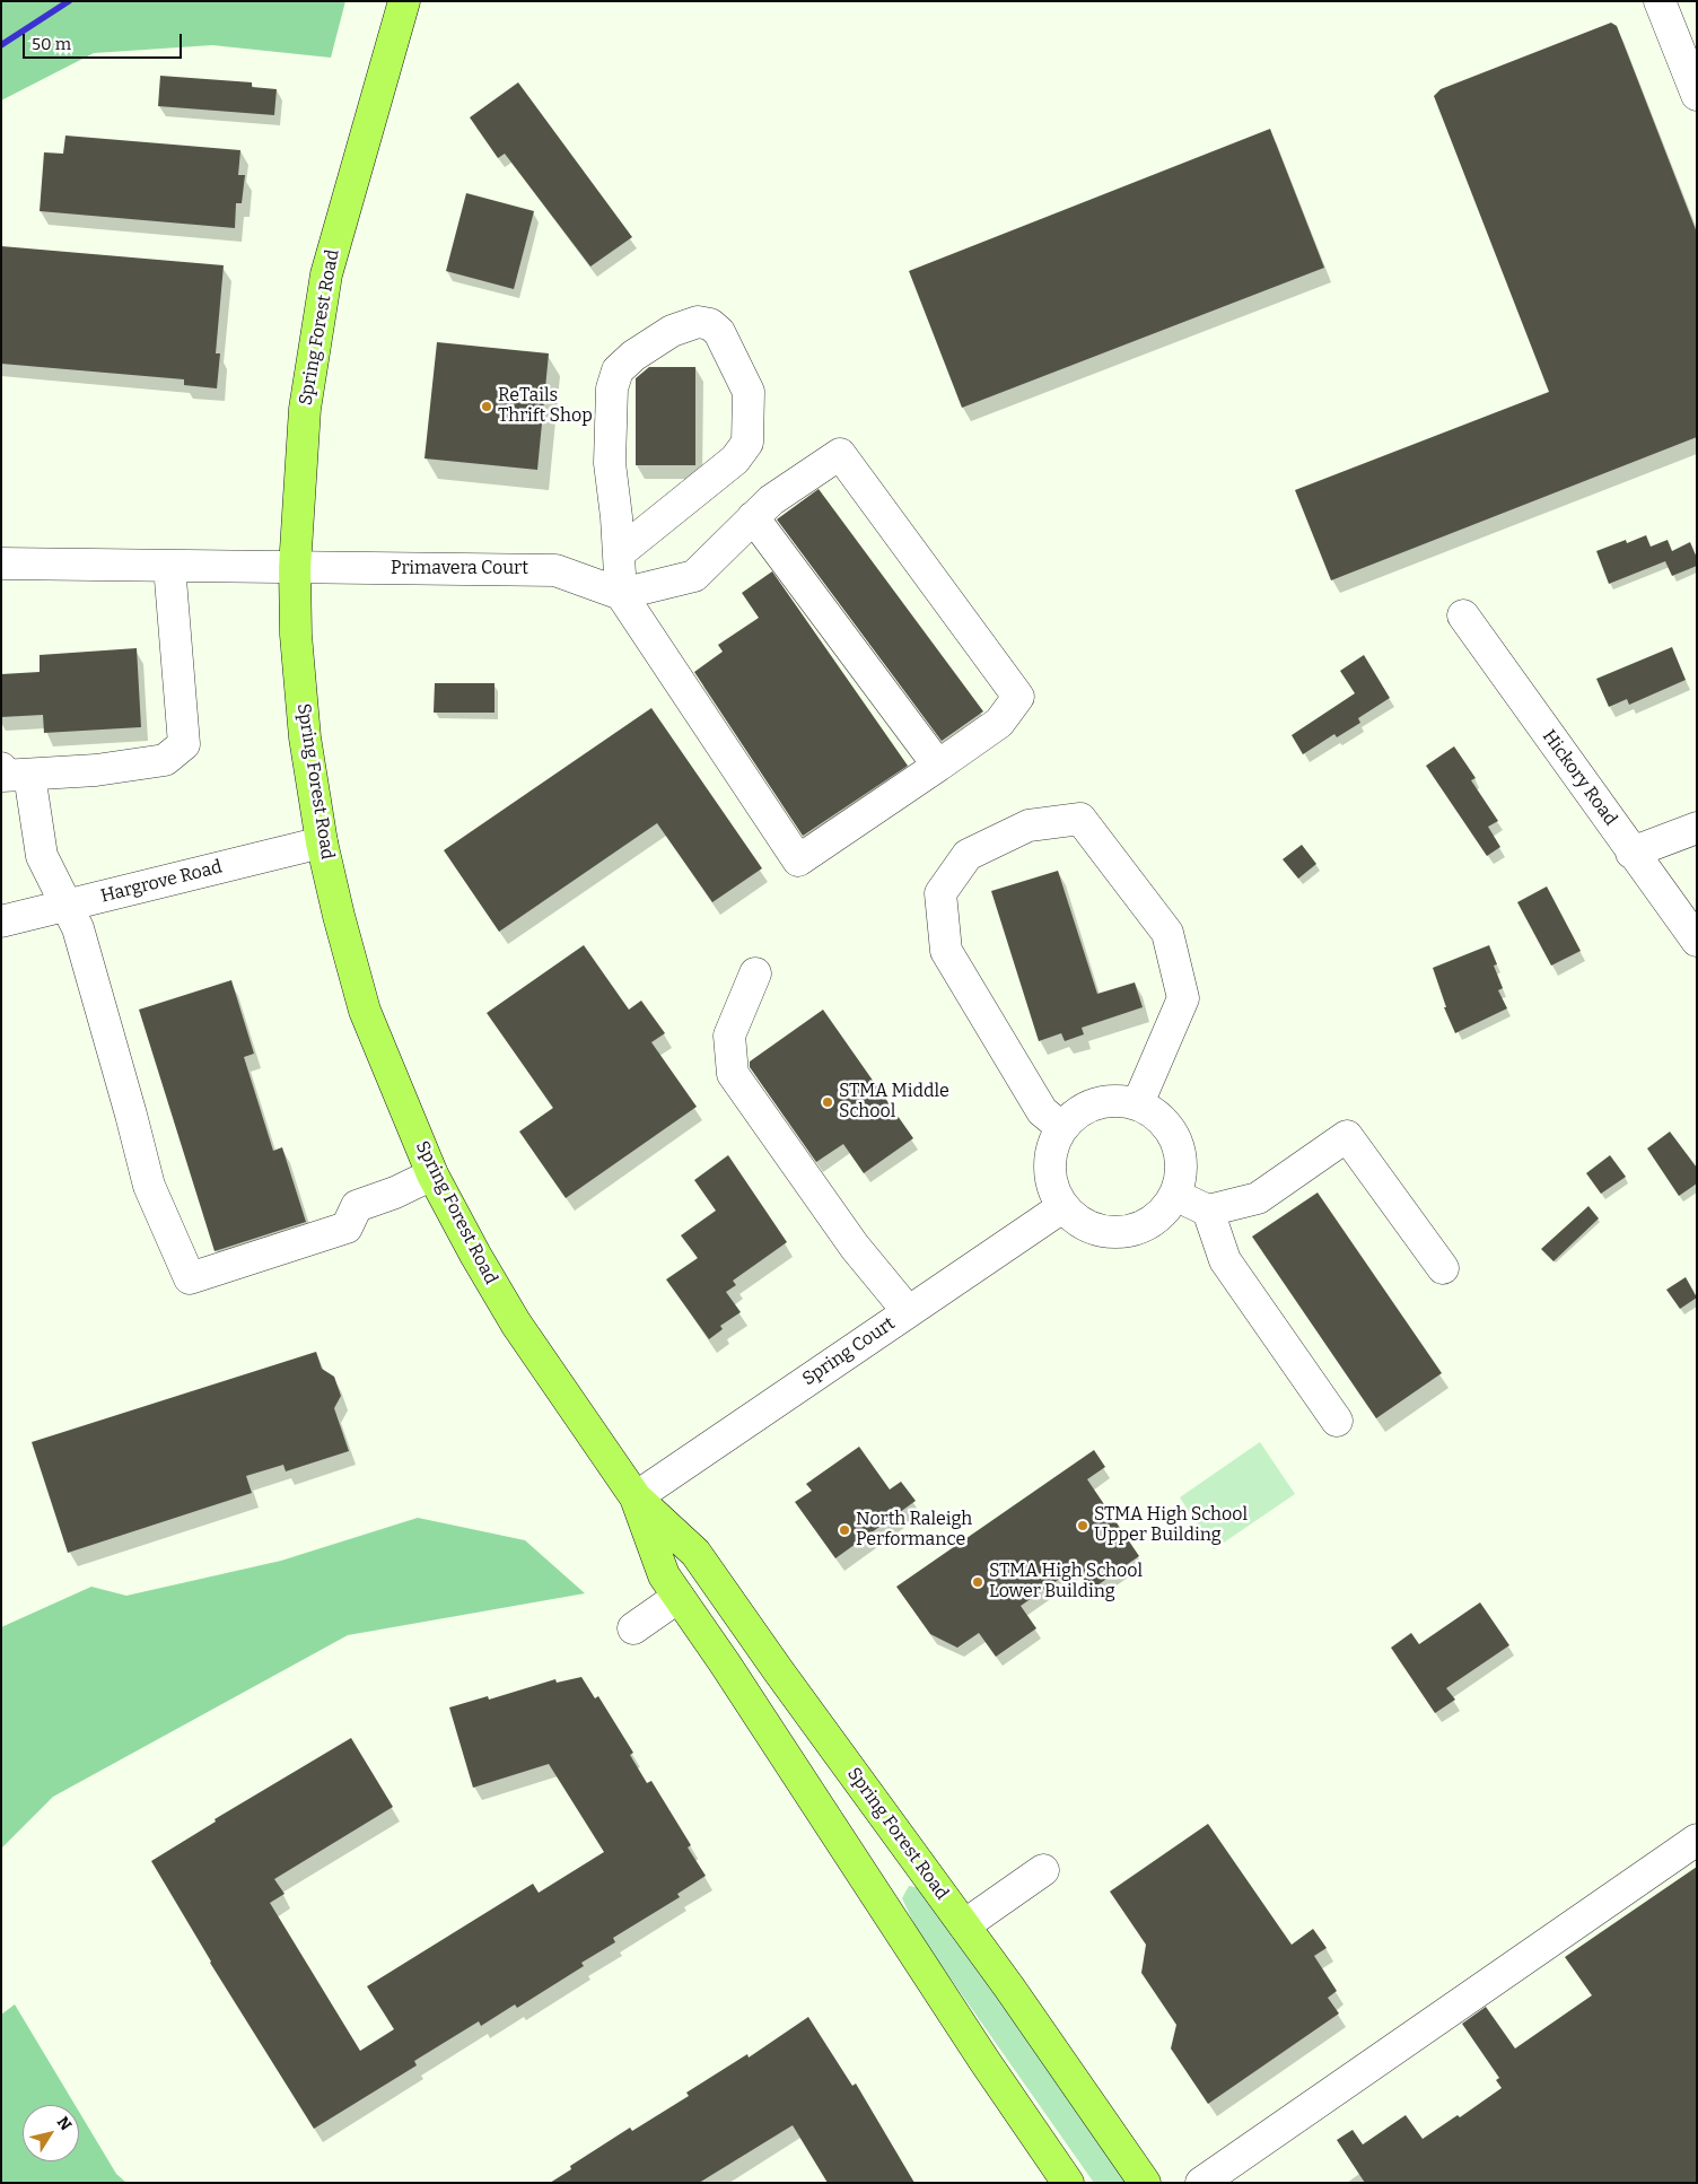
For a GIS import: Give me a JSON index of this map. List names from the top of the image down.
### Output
{
  "streets": {
    "main road": ["Spring Forest Road"],
    "street": [
      "Primavera Court",
      "Hickory Road",
      "Hargrove Road",
      "Spring Court"
    ]
  },
  "crossings": [
    ["Spring Forest Road", "Primavera Court"],
    ["Spring Forest Road", "Hargrove Road"],
    ["Spring Forest Road", "Spring Court"]
  ],
  "places": [
    "ReTails Thrift Shop",
    "STMA Middle School",
    "STMA High School Upper Building",
    "North Raleigh Performance",
    "STMA High School Lower Building"
  ],
  "scale_bar": "50 m",
  "north": "top right"
}
